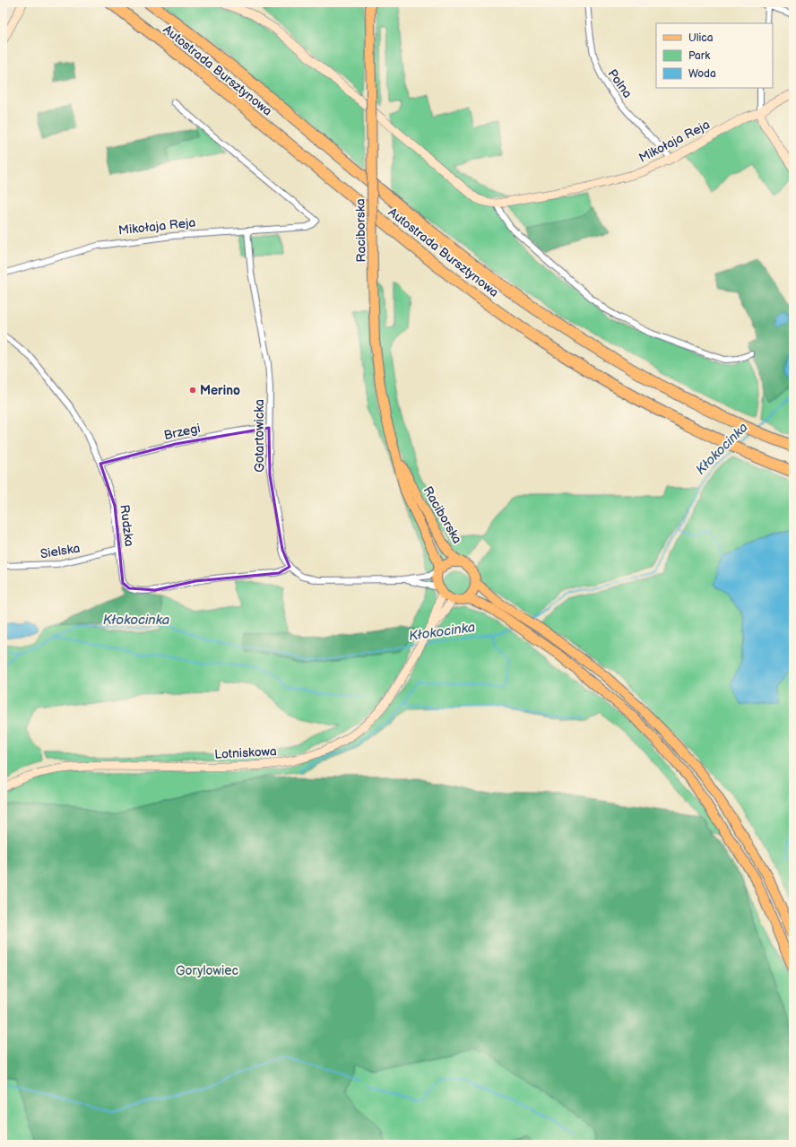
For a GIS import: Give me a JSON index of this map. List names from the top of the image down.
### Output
{
  "streets": {
    "highway": ["Autostrada Bursztynowa"],
    "main road": ["Raciborska"],
    "street": [
      "Polna",
      "Mikołaja Reja",
      "Brzegi",
      "Gotartowicka",
      "Rudzka",
      "Sielska",
      "Lotniskowa"
    ]
  },
  "crossings": [
    ["Polna", "Mikołaja Reja"],
    ["Mikołaja Reja", "Gotartowicka"],
    ["Raciborska", "Lotniskowa"],
    ["Brzegi", "Gotartowicka"],
    ["Brzegi", "Rudzka"],
    ["Gotartowicka", "Rudzka"],
    ["Rudzka", "Sielska"]
  ],
  "water": ["Kłokocinka"],
  "parks": ["Gorylowiec"],
  "places": ["Merino"],
  "legend": ["Ulica", "Park", "Woda"]
}
